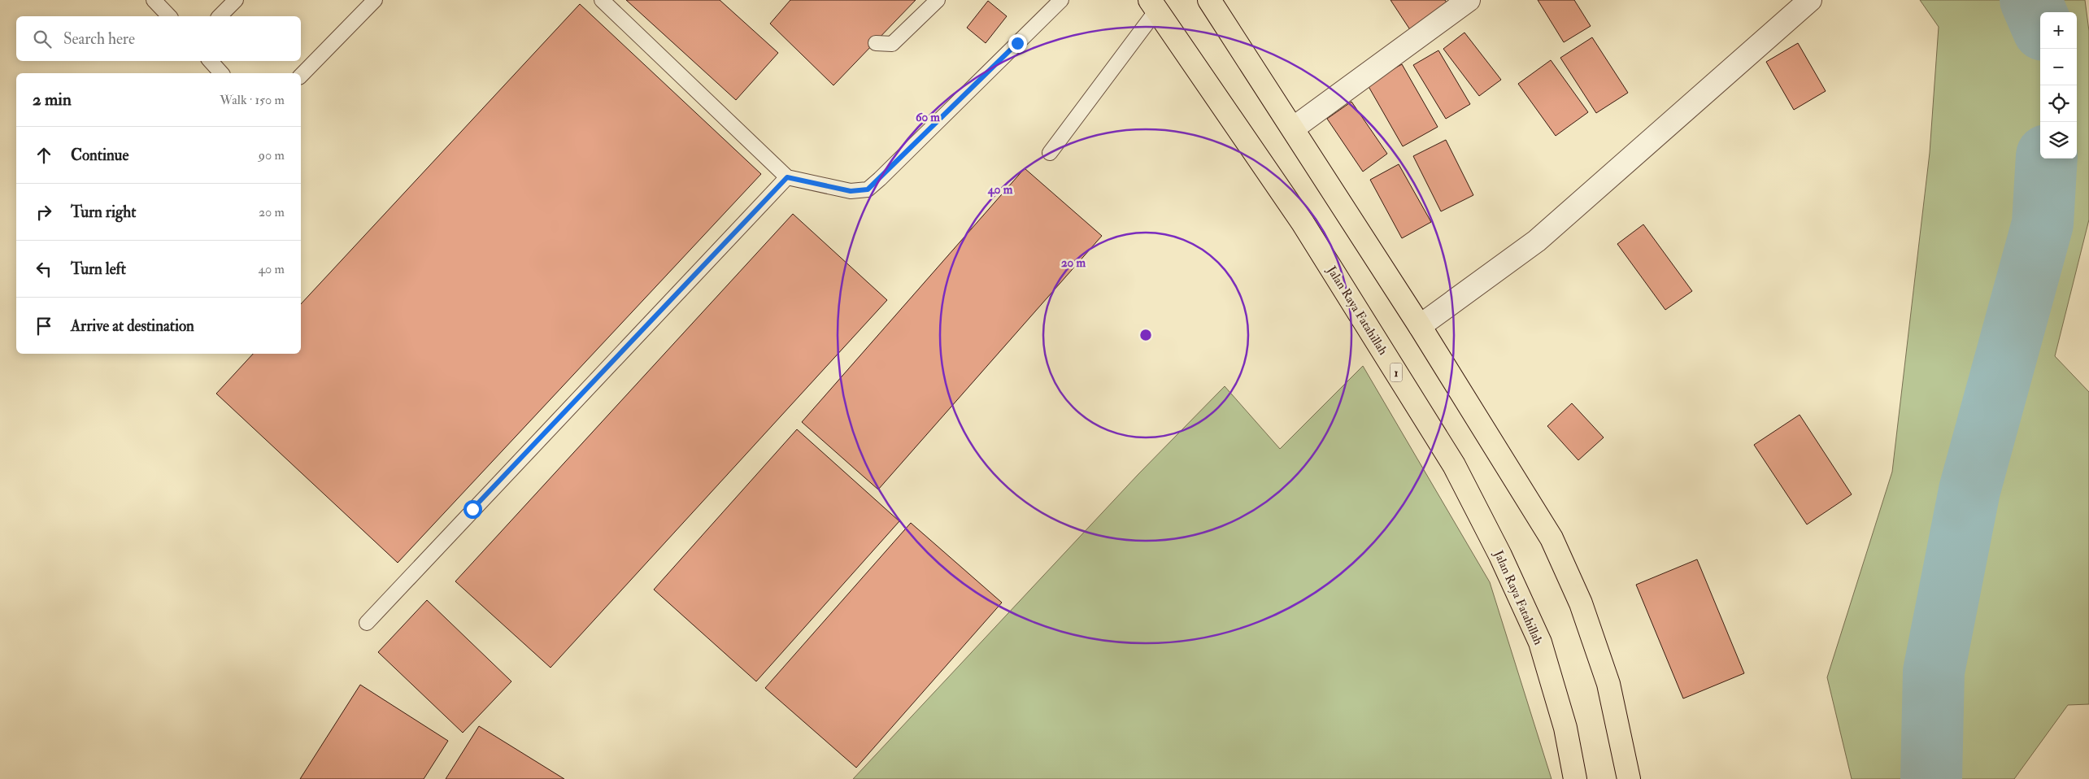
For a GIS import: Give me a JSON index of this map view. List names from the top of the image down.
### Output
{
  "streets": {
    "highway": ["Jalan Raya Fatahillah", "1"]
  },
  "page": {
    "map_buttons": ["+", "−"],
    "search": "Search here",
    "heading": ["2 min", "Walk · 150 m"],
    "list": [
      ["Continue", "90 m"],
      ["Turn right", "20 m"],
      ["Turn left", "40 m"],
      "Arrive at destination"
    ]
  },
  "rings": ["60 m", "40 m", "20 m"]
}
